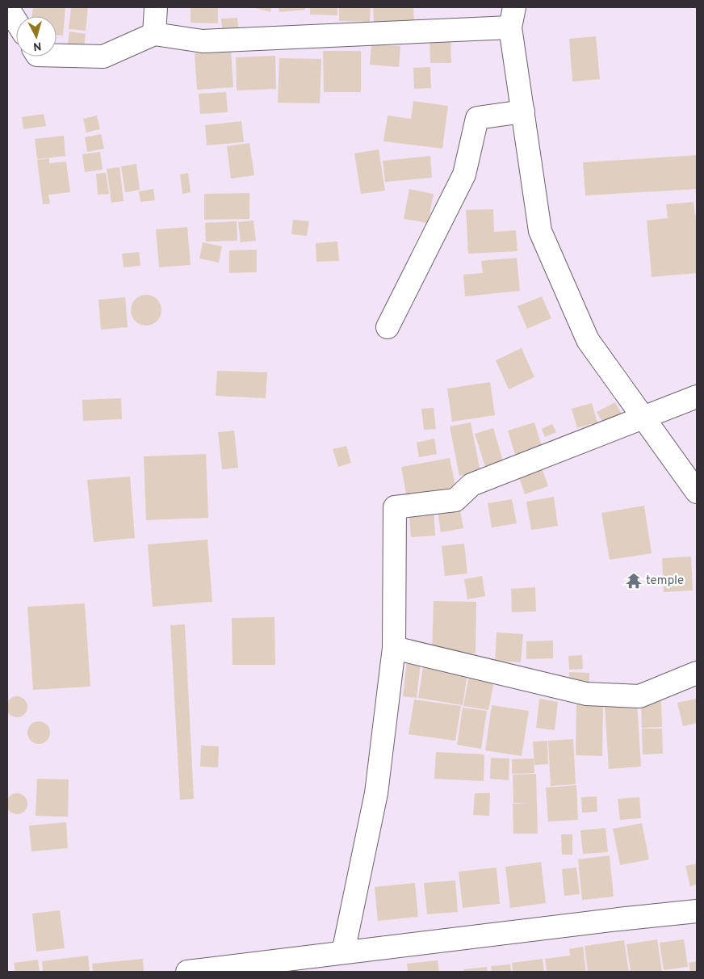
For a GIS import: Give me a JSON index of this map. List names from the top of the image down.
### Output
{
  "places": {
    "temple": ["temple"]
  },
  "north": "bottom"
}
